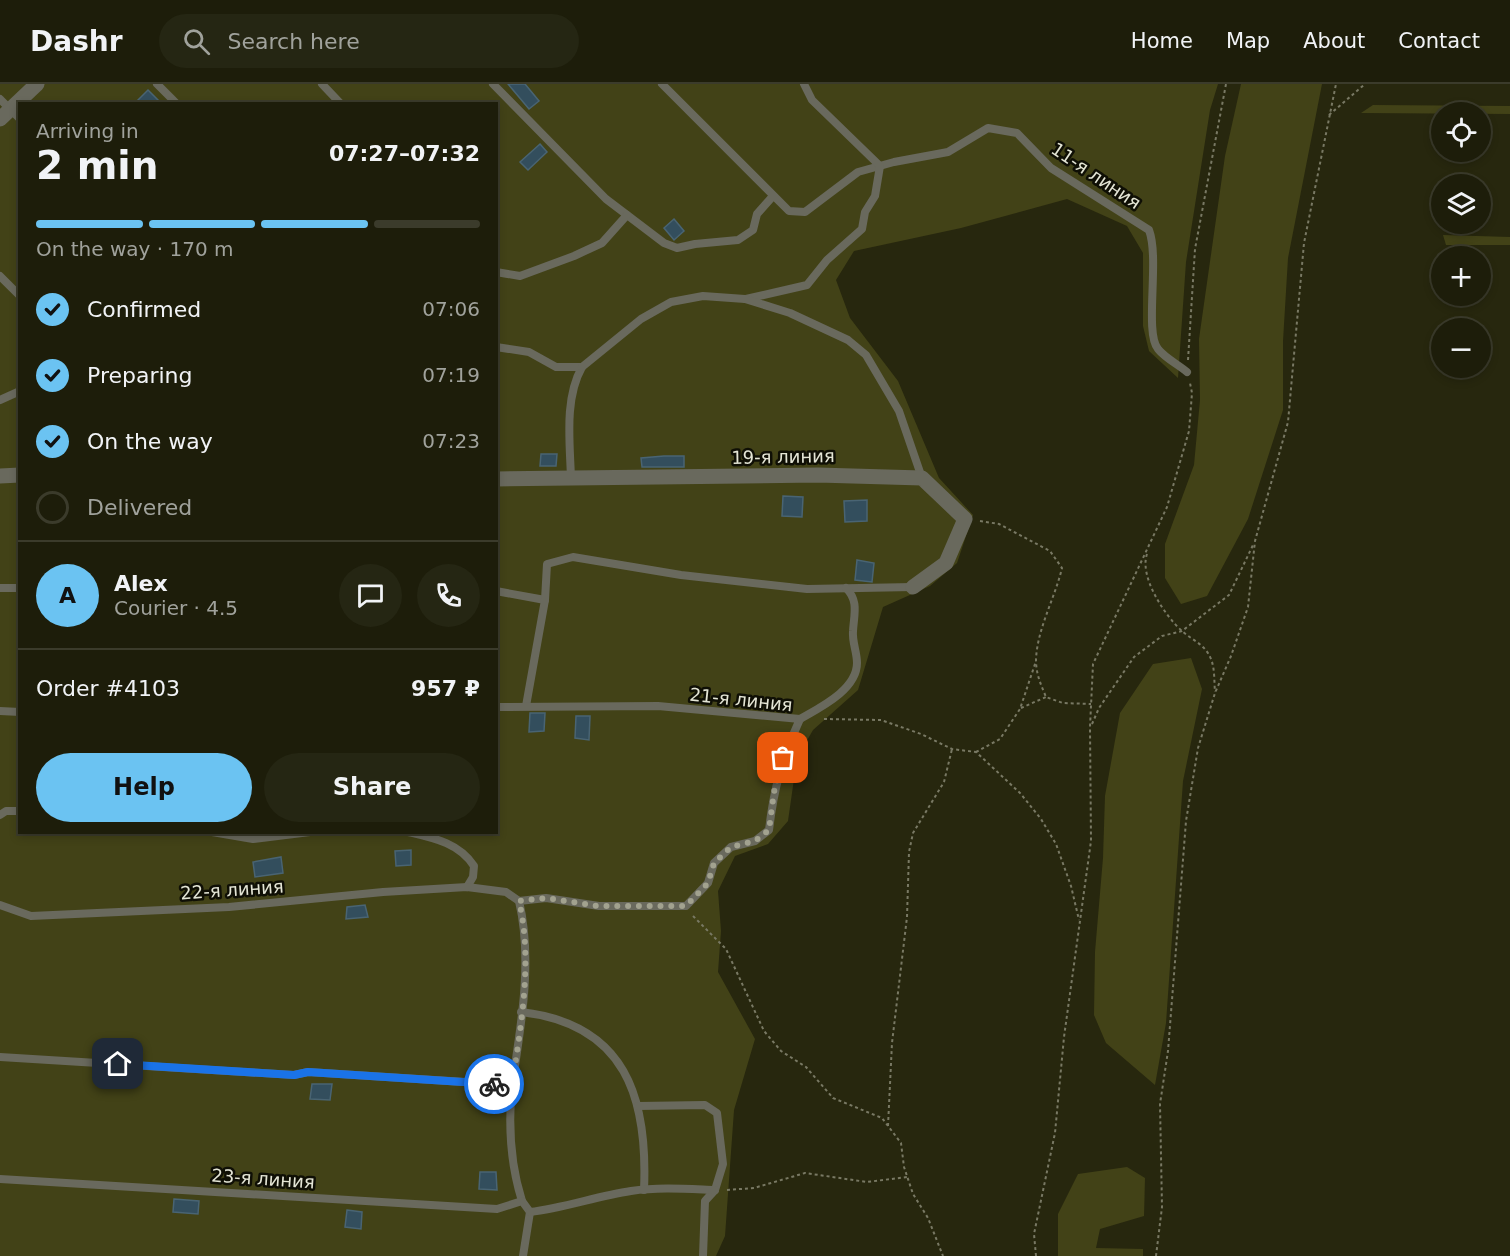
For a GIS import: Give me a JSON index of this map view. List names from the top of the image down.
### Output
{
  "streets": {
    "street": ["19-я линия"],
    "lane": [
      "11-я линия",
      "21-я линия",
      "22-я линия",
      "23-я линия"
    ]
  },
  "page": {
    "header": "Dashr",
    "search": "Search here",
    "nav": [
      "Home",
      "Map",
      "About",
      "Contact"
    ],
    "map_buttons": ["+", "−"],
    "heading": ["2 min", "Arriving in", "07:27–07:32"],
    "panel": [
      "Alex",
      "Courier · 4.5",
      "Order #4103",
      "957 ₽"
    ],
    "bar": "On the way · 170 m",
    "list": [
      ["Confirmed", "07:06"],
      ["Preparing", "07:19"],
      ["On the way", "07:23"],
      "Delivered"
    ],
    "round": "A",
    "buttons": ["Help", "Share"]
  }
}
